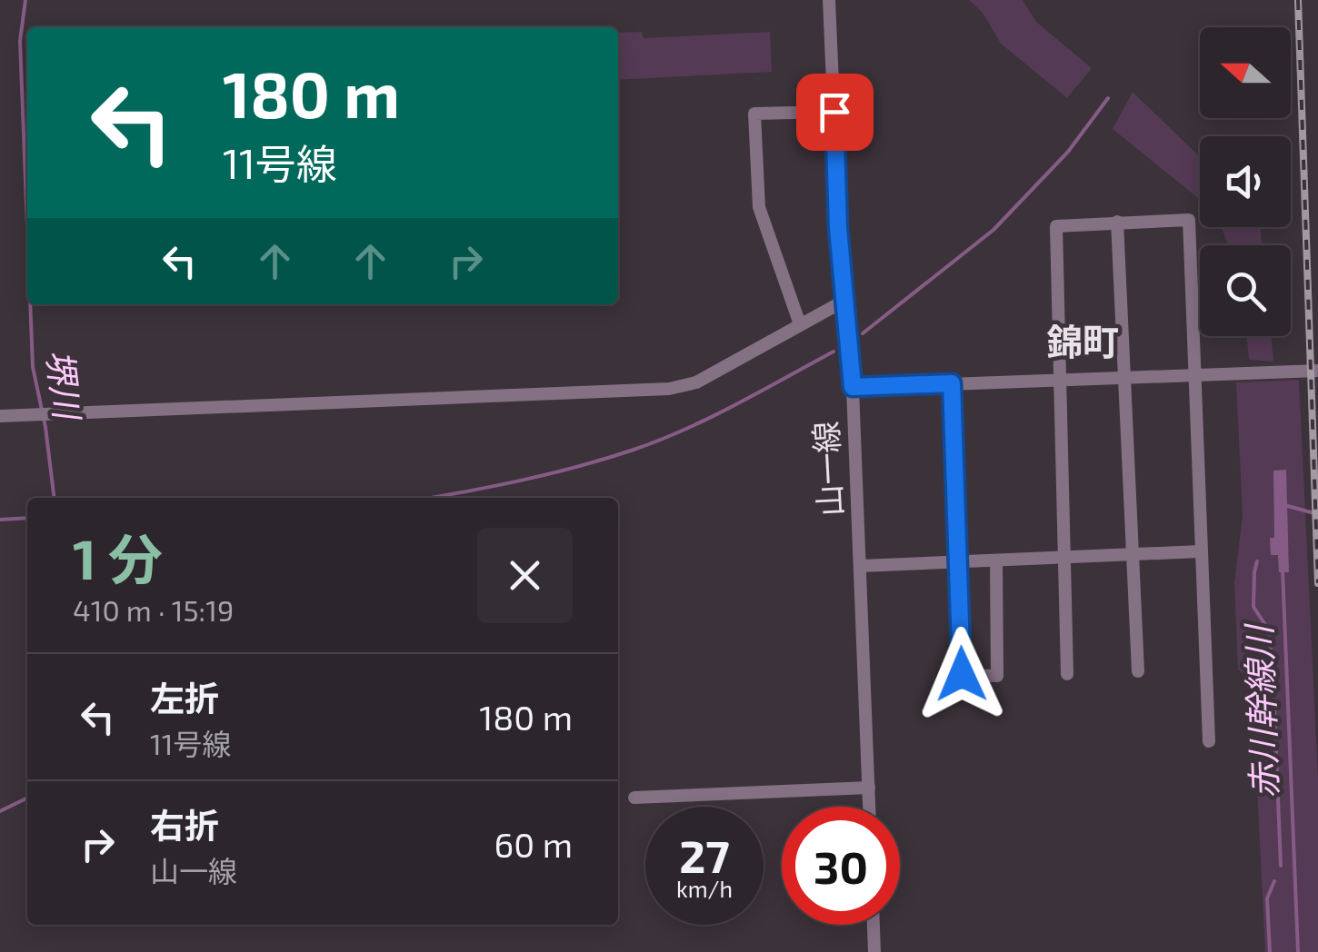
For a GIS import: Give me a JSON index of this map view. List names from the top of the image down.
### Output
{
  "streets": {
    "street": ["山一線"]
  },
  "districts": ["錦町"],
  "water": ["堺川", "赤川幹線川"],
  "north": "left",
  "page": {
    "turn": ["180 m", "11号線"],
    "heading": ["1 分", "410 m · 15:19"],
    "list": [
      {
        "name": "左折",
        "note": "11号線",
        "value": "180 m"
      },
      {
        "name": "右折",
        "note": "山一線",
        "value": "60 m"
      }
    ],
    "speed": "27 km/h",
    "limit": "30"
  }
}
